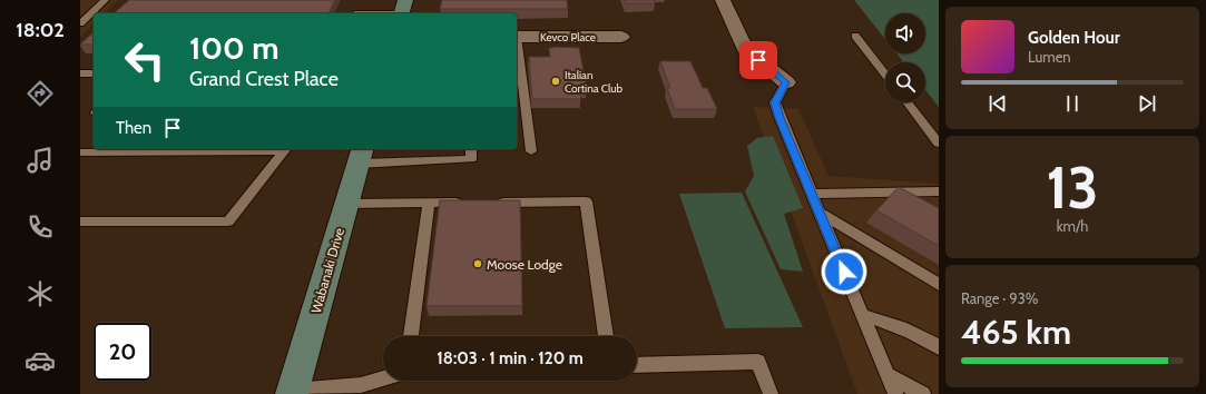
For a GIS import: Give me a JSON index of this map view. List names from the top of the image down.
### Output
{
  "streets": {
    "street": ["Kevco Place", "Wabanaki Drive"]
  },
  "places": ["Italian Cortina Club", "Moose Lodge"],
  "page": {
    "tabs": "18:02",
    "turn": ["100 m", "Grand Crest Place"],
    "song": ["Golden Hour", "Lumen"],
    "then": "Then",
    "tile": [
      ["13", "km/h"],
      ["Range · 93%", "465 km"]
    ],
    "limit": "20",
    "trip": "18:03 · 1 min · 120 m"
  }
}
